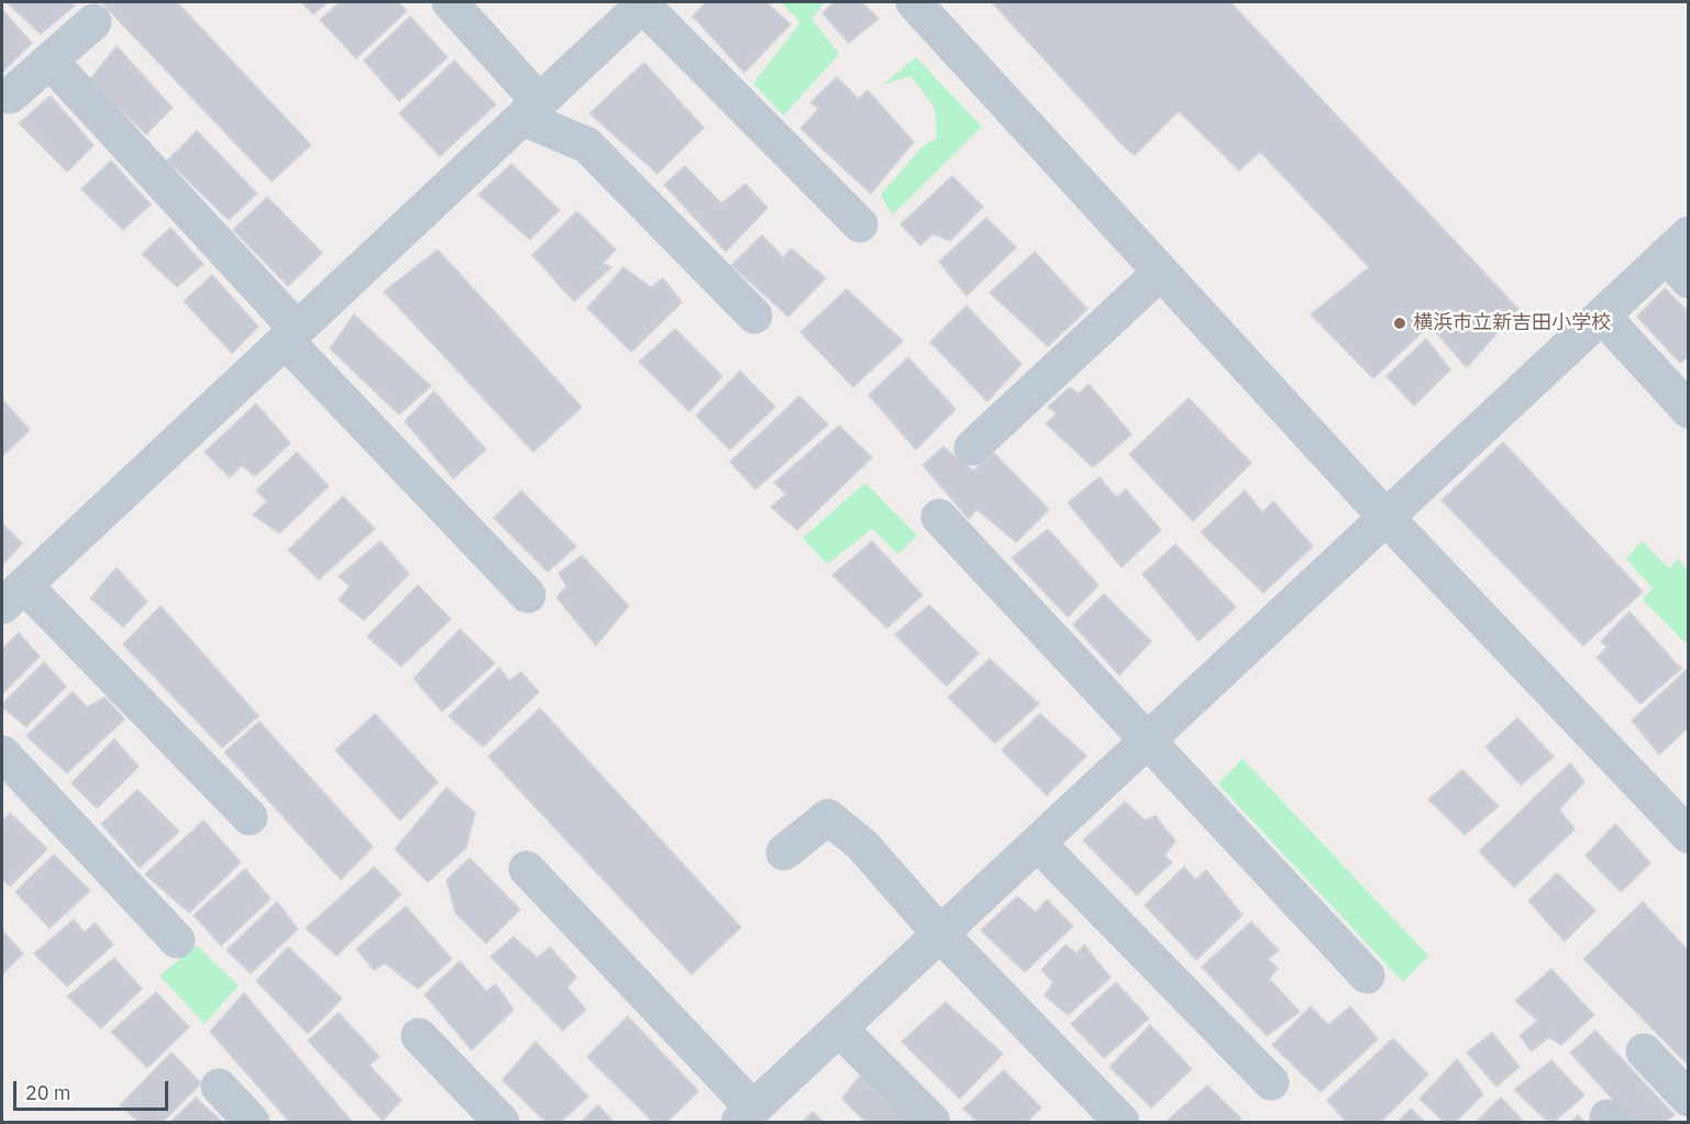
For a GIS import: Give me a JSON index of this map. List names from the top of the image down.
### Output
{
  "places": ["横浜市立新吉田小学校"],
  "scale_bar": "20 m"
}
